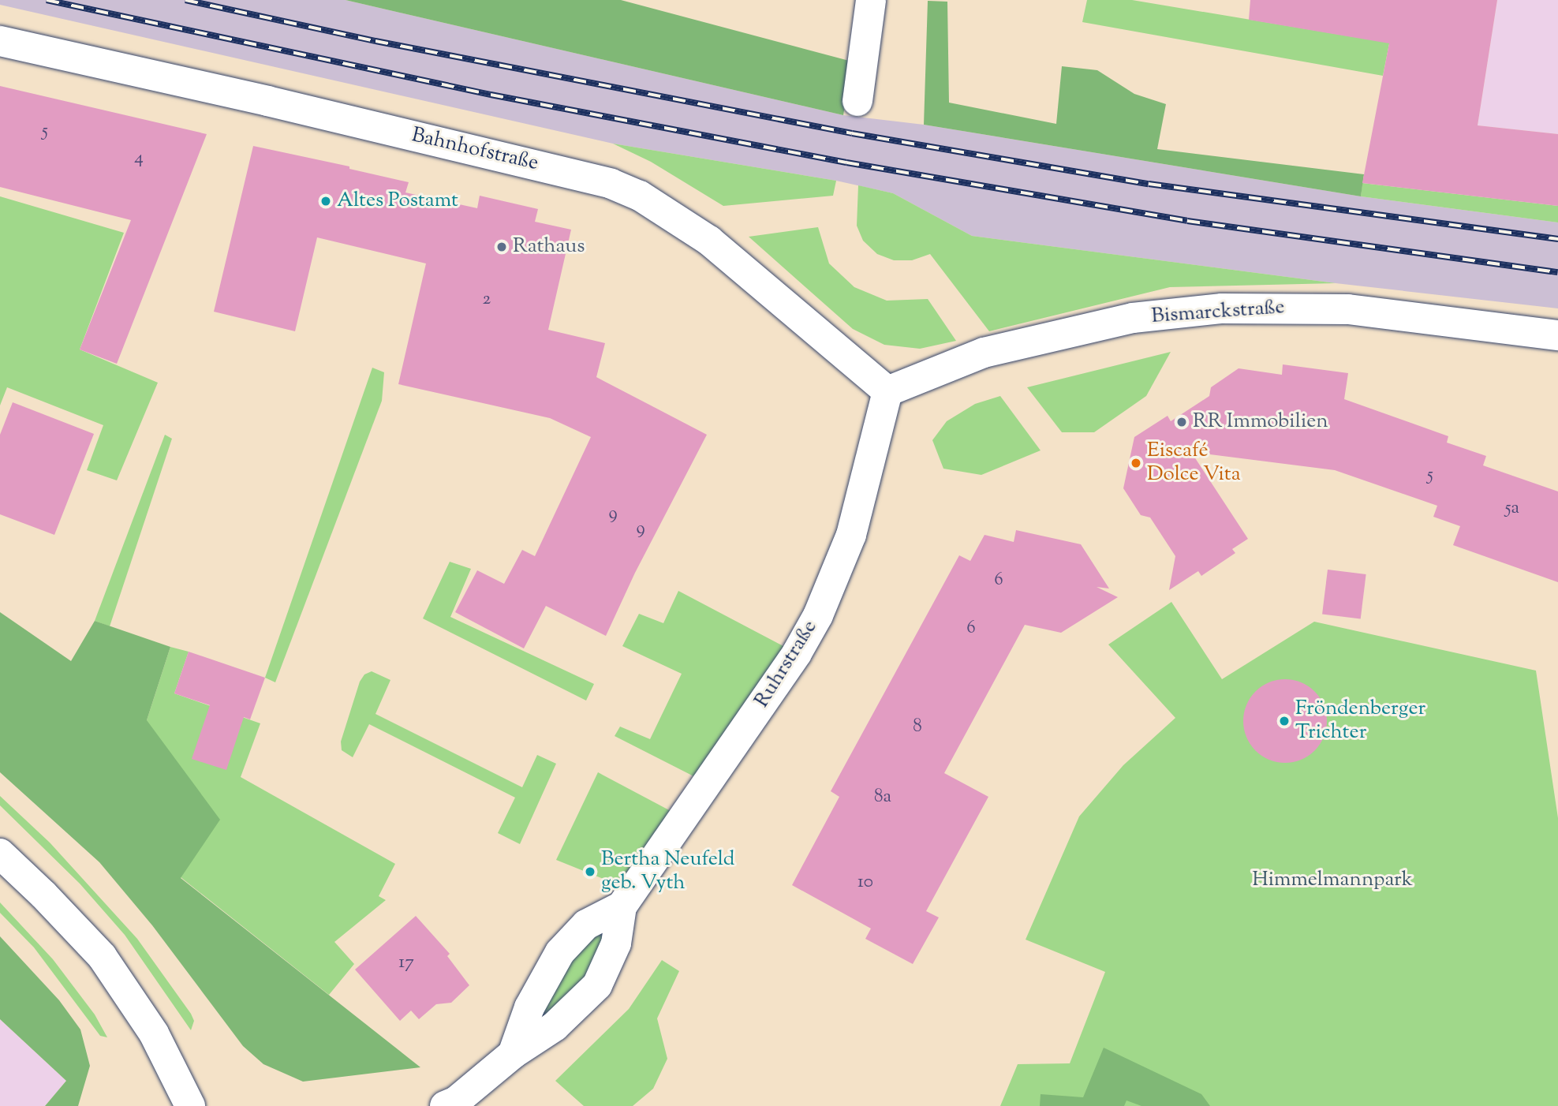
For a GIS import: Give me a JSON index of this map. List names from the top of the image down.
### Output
{
  "streets": {
    "street": ["Bahnhofstraße", "Bismarckstraße", "Ruhrstraße"]
  },
  "crossings": [
    ["Bahnhofstraße", "Bismarckstraße"],
    ["Bahnhofstraße", "Ruhrstraße"],
    ["Bismarckstraße", "Ruhrstraße"]
  ],
  "parks": ["Himmelmannpark"],
  "places": [
    "Altes Postamt",
    "Rathaus",
    "RR Immobilien",
    "Eiscafé Dolce Vita",
    "Fröndenberger Trichter",
    "Bertha Neufeld geb. Vyth"
  ],
  "house_numbers": [
    "5",
    "4",
    "2",
    "5",
    "5a",
    "9",
    "9",
    "6",
    "6",
    "8",
    "8a",
    "10",
    "17"
  ]
}
